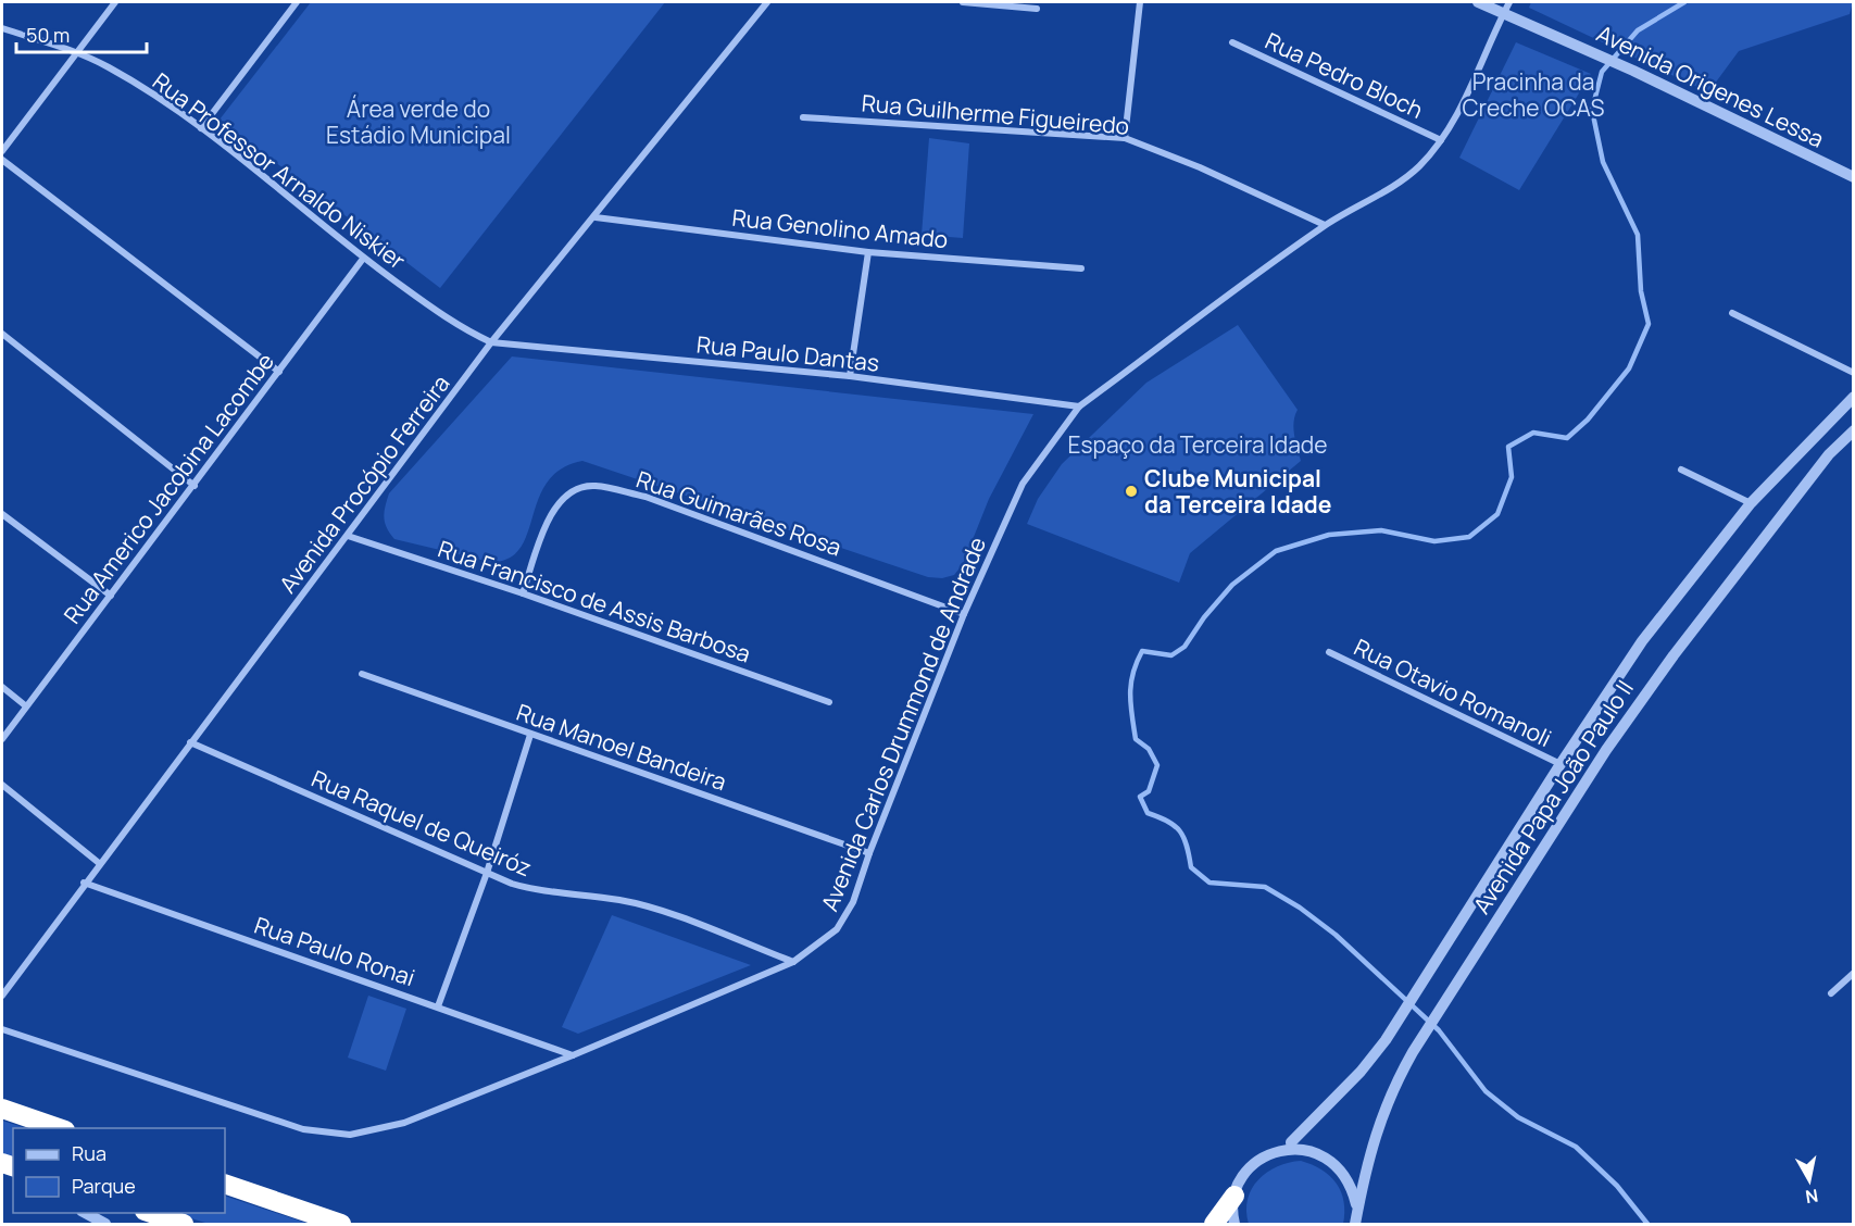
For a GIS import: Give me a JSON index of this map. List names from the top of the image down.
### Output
{
  "streets": {
    "street": [
      "Rua Pedro Bloch",
      "Avenida Origenes Lessa",
      "Rua Guilherme Figueiredo",
      "Rua Professor Arnaldo Niskier",
      "Rua Genolino Amado",
      "Rua Paulo Dantas",
      "Avenida Procópio Ferreira",
      "Rua Americo Jacobina Lacombe",
      "Rua Guimarães Rosa",
      "Rua Francisco de Assis Barbosa",
      "Rua Otavio Romanoli",
      "Avenida Carlos Drummond de Andrade",
      "Rua Manoel Bandeira",
      "Avenida Papa João Paulo II",
      "Rua Raquel de Queiróz",
      "Rua Paulo Ronai"
    ]
  },
  "crossings": [
    ["Rua Pedro Bloch", "Avenida Carlos Drummond de Andrade"],
    ["Avenida Origenes Lessa", "Avenida Carlos Drummond de Andrade"],
    ["Rua Guilherme Figueiredo", "Avenida Carlos Drummond de Andrade"],
    ["Rua Professor Arnaldo Niskier", "Rua Paulo Dantas"],
    ["Rua Professor Arnaldo Niskier", "Avenida Procópio Ferreira"],
    ["Rua Professor Arnaldo Niskier", "Rua Americo Jacobina Lacombe"],
    ["Rua Genolino Amado", "Avenida Procópio Ferreira"],
    ["Rua Paulo Dantas", "Avenida Procópio Ferreira"],
    ["Rua Paulo Dantas", "Avenida Carlos Drummond de Andrade"],
    ["Avenida Procópio Ferreira", "Rua Francisco de Assis Barbosa"],
    ["Avenida Procópio Ferreira", "Rua Raquel de Queiróz"],
    ["Avenida Procópio Ferreira", "Rua Paulo Ronai"],
    ["Rua Guimarães Rosa", "Rua Francisco de Assis Barbosa"],
    ["Rua Guimarães Rosa", "Avenida Carlos Drummond de Andrade"],
    ["Rua Otavio Romanoli", "Avenida Papa João Paulo II"],
    ["Avenida Carlos Drummond de Andrade", "Rua Manoel Bandeira"],
    ["Avenida Carlos Drummond de Andrade", "Rua Raquel de Queiróz"],
    ["Avenida Carlos Drummond de Andrade", "Rua Paulo Ronai"]
  ],
  "parks": ["Pracinha da Creche OCAS", "Área verde do Estádio Municipal", "Espaço da Terceira Idade"],
  "places": ["Clube Municipal da Terceira Idade"],
  "legend": ["Rua", "Parque"],
  "scale_bar": "50 m",
  "north": "bottom"
}
